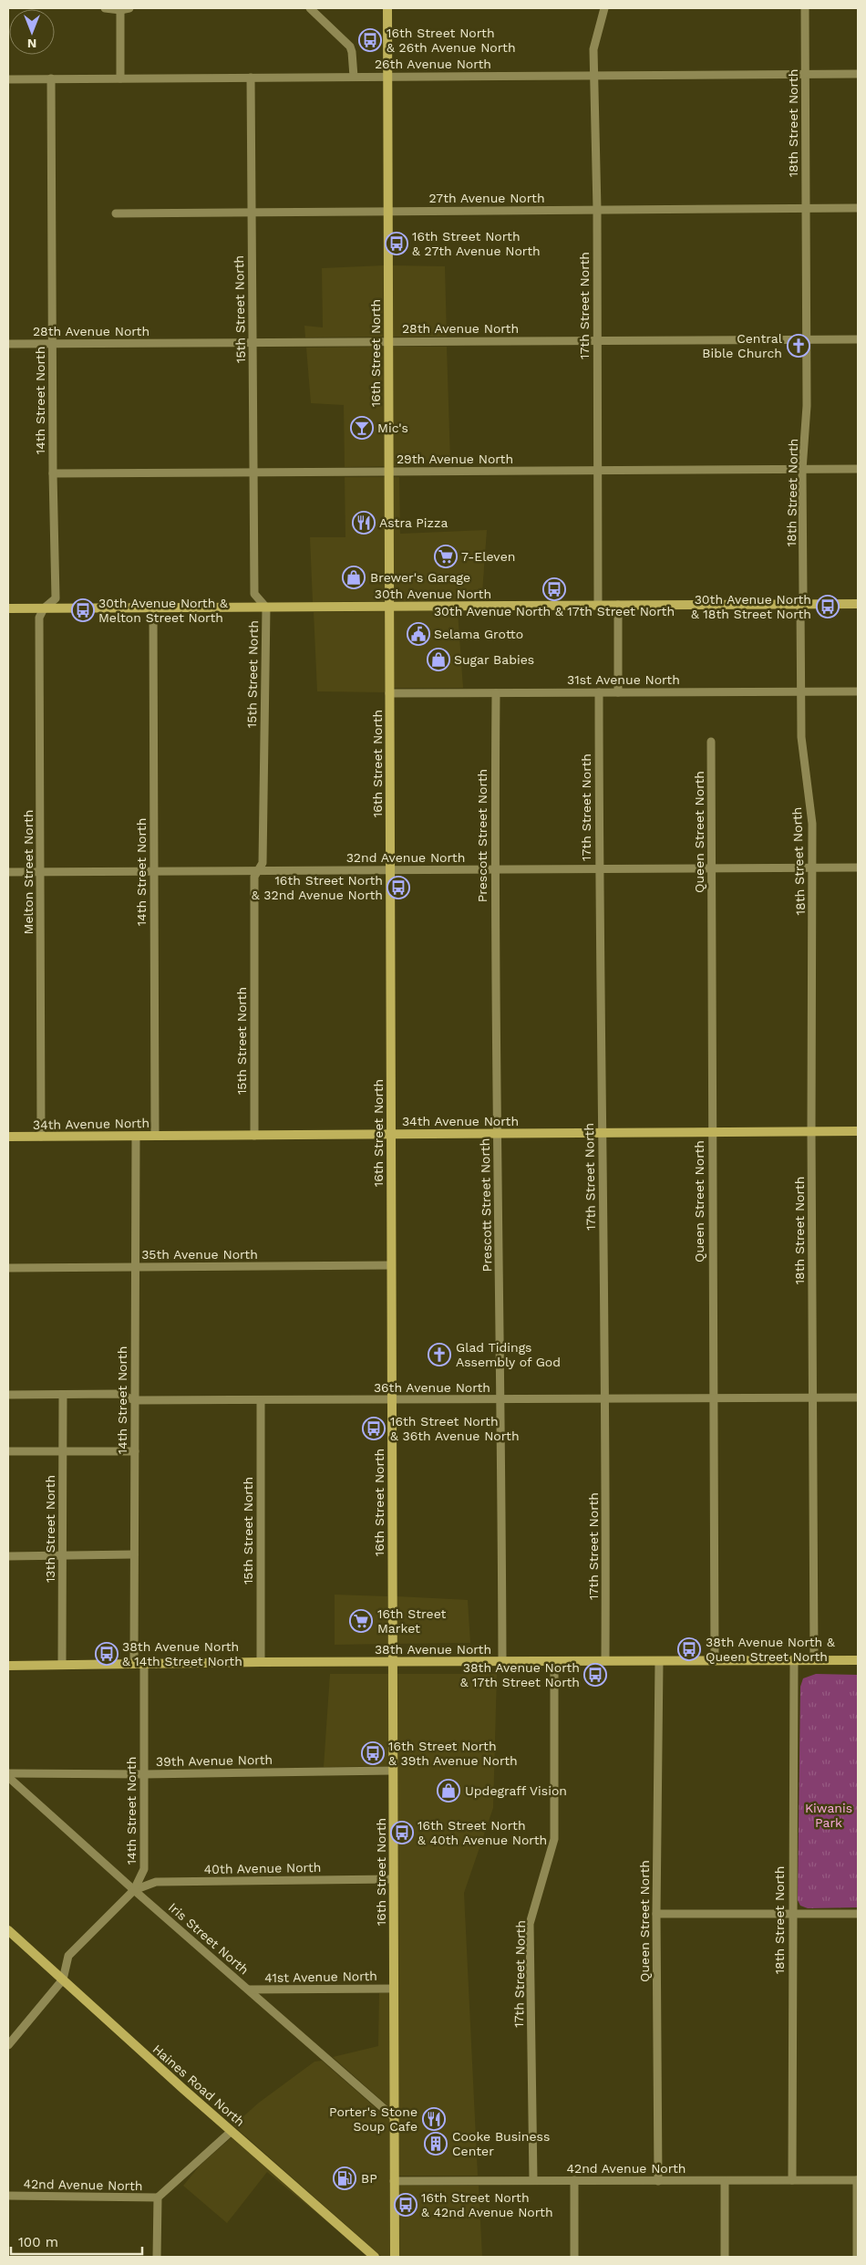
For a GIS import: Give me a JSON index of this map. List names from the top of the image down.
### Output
{
  "streets": {
    "street": [
      "26th Avenue North",
      "18th Street North",
      "27th Avenue North",
      "17th Street North",
      "15th Street North",
      "28th Avenue North",
      "16th Street North",
      "14th Street North",
      "29th Avenue North",
      "30th Avenue North",
      "31st Avenue North",
      "Queen Street North",
      "Prescott Street North",
      "32nd Avenue North",
      "Melton Street North",
      "34th Avenue North",
      "35th Avenue North",
      "36th Avenue North",
      "13th Street North",
      "38th Avenue North",
      "39th Avenue North",
      "40th Avenue North",
      "Iris Street North",
      "41st Avenue North",
      "Haines Road North",
      "42nd Avenue North"
    ]
  },
  "crossings": [
    ["26th Avenue North", "18th Street North"],
    ["26th Avenue North", "17th Street North"],
    ["26th Avenue North", "15th Street North"],
    ["26th Avenue North", "16th Street North"],
    ["26th Avenue North", "14th Street North"],
    ["18th Street North", "27th Avenue North"],
    ["18th Street North", "28th Avenue North"],
    ["18th Street North", "29th Avenue North"],
    ["18th Street North", "30th Avenue North"],
    ["18th Street North", "31st Avenue North"],
    ["18th Street North", "32nd Avenue North"],
    ["18th Street North", "34th Avenue North"],
    ["18th Street North", "36th Avenue North"],
    ["18th Street North", "38th Avenue North"],
    ["18th Street North", "42nd Avenue North"],
    ["27th Avenue North", "17th Street North"],
    ["27th Avenue North", "15th Street North"],
    ["27th Avenue North", "16th Street North"],
    ["17th Street North", "28th Avenue North"],
    ["17th Street North", "29th Avenue North"],
    ["17th Street North", "30th Avenue North"],
    ["17th Street North", "31st Avenue North"],
    ["17th Street North", "32nd Avenue North"],
    ["17th Street North", "34th Avenue North"],
    ["17th Street North", "36th Avenue North"],
    ["17th Street North", "38th Avenue North"],
    ["17th Street North", "42nd Avenue North"],
    ["15th Street North", "28th Avenue North"],
    ["15th Street North", "29th Avenue North"],
    ["15th Street North", "30th Avenue North"],
    ["15th Street North", "32nd Avenue North"],
    ["15th Street North", "34th Avenue North"],
    ["15th Street North", "36th Avenue North"],
    ["15th Street North", "38th Avenue North"],
    ["28th Avenue North", "16th Street North"],
    ["28th Avenue North", "14th Street North"],
    ["16th Street North", "29th Avenue North"],
    ["16th Street North", "30th Avenue North"],
    ["16th Street North", "31st Avenue North"],
    ["16th Street North", "32nd Avenue North"],
    ["16th Street North", "34th Avenue North"],
    ["16th Street North", "35th Avenue North"],
    ["16th Street North", "36th Avenue North"],
    ["16th Street North", "38th Avenue North"],
    ["16th Street North", "39th Avenue North"],
    ["16th Street North", "40th Avenue North"],
    ["16th Street North", "Iris Street North"],
    ["16th Street North", "41st Avenue North"],
    ["16th Street North", "42nd Avenue North"],
    ["14th Street North", "29th Avenue North"],
    ["14th Street North", "30th Avenue North"],
    ["14th Street North", "32nd Avenue North"],
    ["14th Street North", "Melton Street North"],
    ["14th Street North", "34th Avenue North"],
    ["14th Street North", "35th Avenue North"],
    ["14th Street North", "36th Avenue North"],
    ["14th Street North", "38th Avenue North"],
    ["14th Street North", "39th Avenue North"],
    ["14th Street North", "40th Avenue North"],
    ["14th Street North", "Iris Street North"],
    ["14th Street North", "Haines Road North"],
    ["30th Avenue North", "Melton Street North"],
    ["31st Avenue North", "Prescott Street North"],
    ["Queen Street North", "32nd Avenue North"],
    ["Queen Street North", "34th Avenue North"],
    ["Queen Street North", "36th Avenue North"],
    ["Queen Street North", "38th Avenue North"],
    ["Queen Street North", "42nd Avenue North"],
    ["Prescott Street North", "32nd Avenue North"],
    ["Prescott Street North", "34th Avenue North"],
    ["Prescott Street North", "36th Avenue North"],
    ["Prescott Street North", "38th Avenue North"],
    ["32nd Avenue North", "Melton Street North"],
    ["Melton Street North", "34th Avenue North"],
    ["36th Avenue North", "13th Street North"],
    ["13th Street North", "38th Avenue North"],
    ["39th Avenue North", "Iris Street North"],
    ["40th Avenue North", "Iris Street North"],
    ["Iris Street North", "41st Avenue North"]
  ],
  "parks": ["Kiwanis Park"],
  "places": {
    "bus stop": [
      "16th Street North & 26th Avenue North",
      "16th Street North & 27th Avenue North",
      "30th Avenue North & 17th Street North",
      "30th Avenue North & 18th Street North",
      "30th Avenue North & Melton Street North",
      "16th Street North & 32nd Avenue North",
      "16th Street North & 36th Avenue North",
      "38th Avenue North & Queen Street North",
      "38th Avenue North & 14th Street North",
      "38th Avenue North & 17th Street North",
      "16th Street North & 39th Avenue North",
      "16th Street North & 40th Avenue North",
      "16th Street North & 42nd Avenue North"
    ],
    "church": ["Central Bible Church", "Glad Tidings Assembly of God"],
    "bar": ["Mic's"],
    "restaurant": ["Astra Pizza", "Porter's Stone Soup Cafe"],
    "supermarket": ["7-Eleven", "16th Street Market"],
    "shop": ["Brewer's Garage", "Sugar Babies", "Updegraff Vision"],
    "public building": ["Selama Grotto"],
    "building": ["Cooke Business Center"],
    "fuel station": ["BP"]
  },
  "scale_bar": "100 m",
  "north": "bottom"
}
